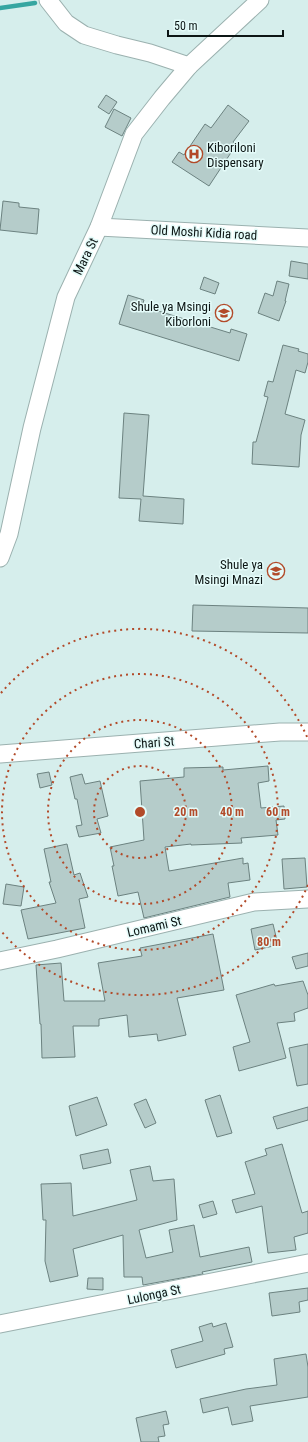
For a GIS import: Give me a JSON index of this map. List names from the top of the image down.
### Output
{
  "streets": {
    "street": [
      "Old Moshi Kidia road",
      "Mara St",
      "Chari St",
      "Lomami St",
      "Lulonga St"
    ]
  },
  "crossings": [
    ["Old Moshi Kidia road", "Mara St"]
  ],
  "places": {
    "hospital": ["Kiboriloni Dispensary"],
    "school or university": ["Shule ya Msingi Kiborloni", "Shule ya Msingi Mnazi"]
  },
  "scale_bar": "50 m",
  "rings": [
    "20 m",
    "40 m",
    "60 m",
    "80 m"
  ]
}
